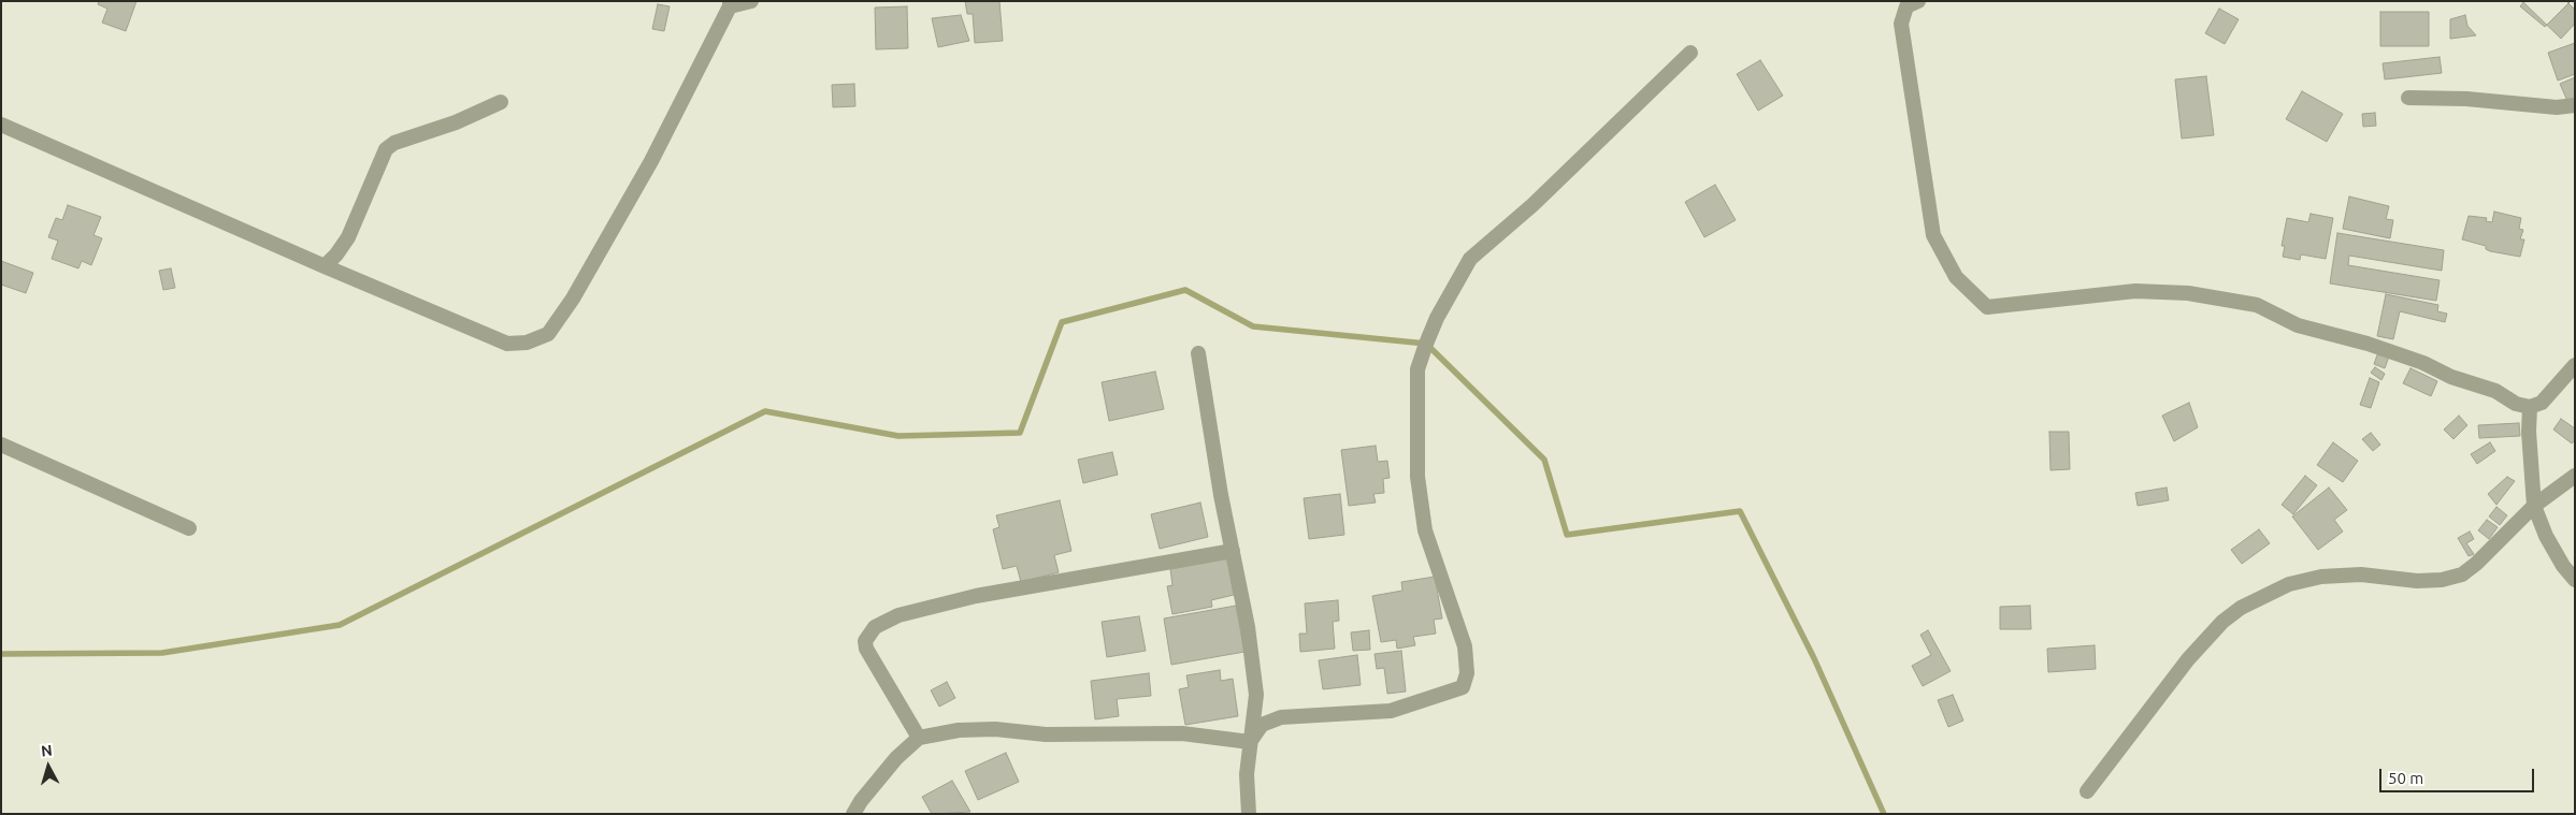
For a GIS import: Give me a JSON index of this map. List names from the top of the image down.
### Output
{
  "scale_bar": "50 m",
  "north": "top"
}
